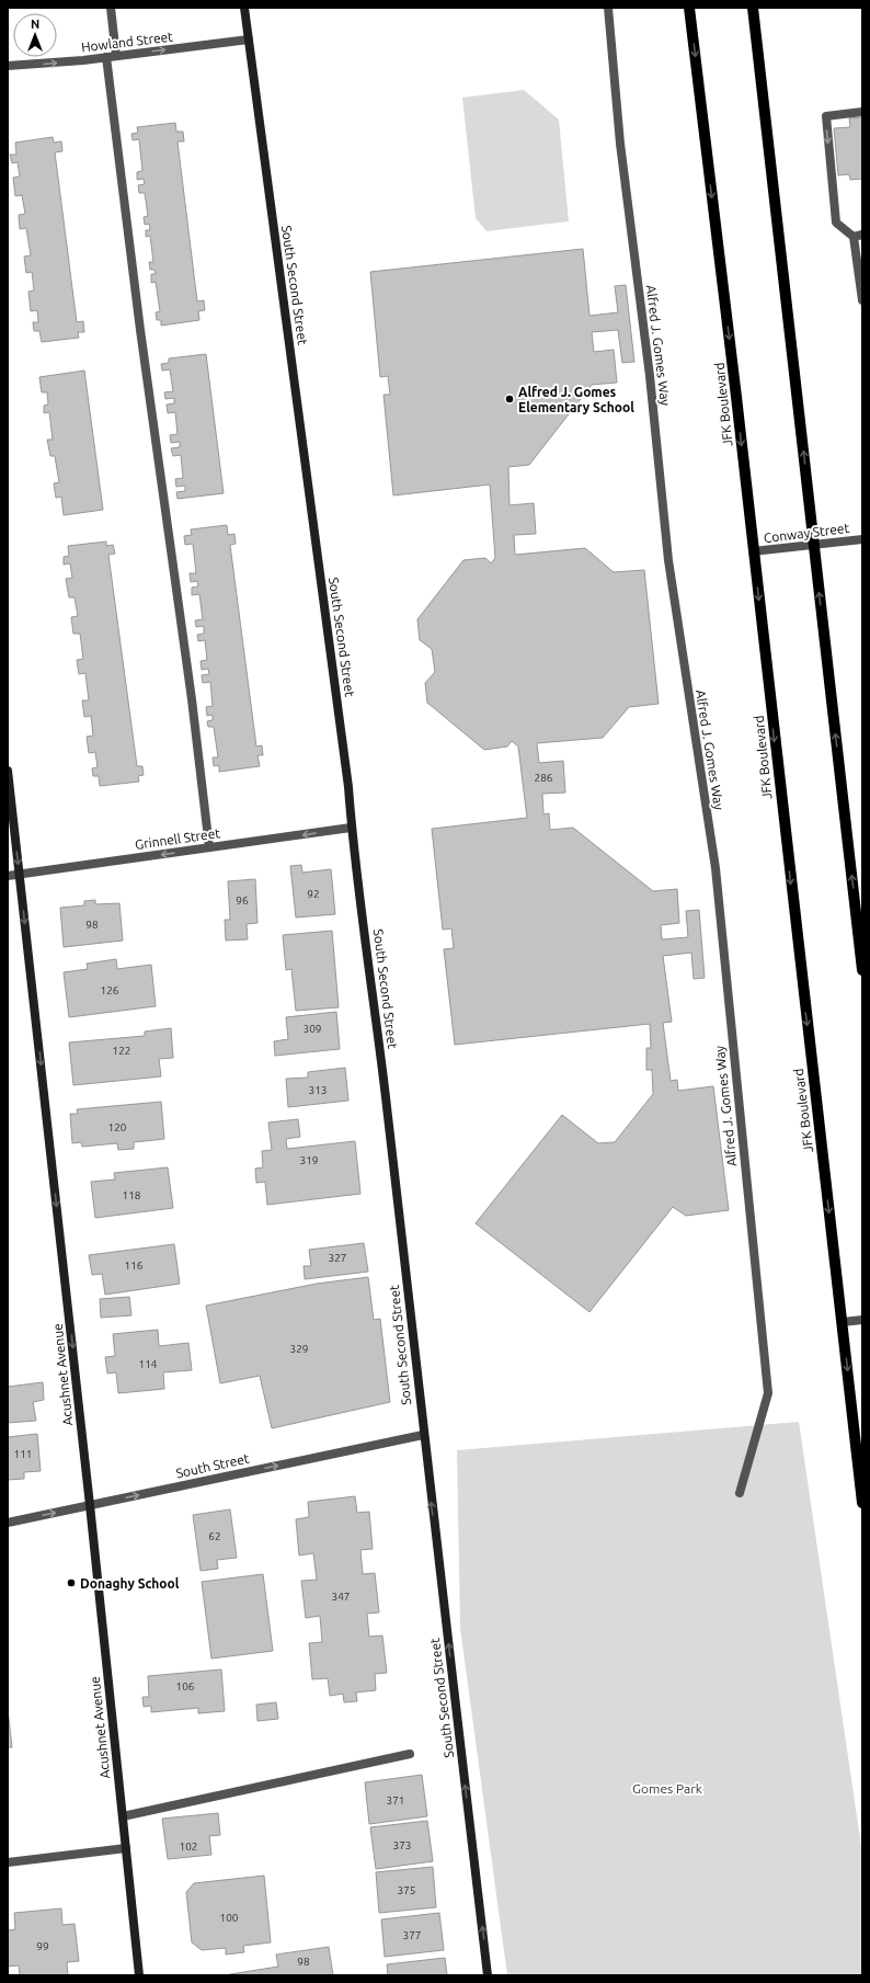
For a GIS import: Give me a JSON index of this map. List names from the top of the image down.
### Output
{
  "streets": {
    "main road": ["JFK Boulevard"],
    "street": [
      "Howland Street",
      "South Second Street",
      "Alfred J. Gomes Way",
      "Conway Street",
      "Grinnell Street",
      "Acushnet Avenue",
      "South Street"
    ]
  },
  "crossings": [
    ["Howland Street", "South Second Street"],
    ["South Second Street", "Grinnell Street"],
    ["South Second Street", "South Street"],
    ["JFK Boulevard", "Conway Street"],
    ["Grinnell Street", "Acushnet Avenue"],
    ["Acushnet Avenue", "South Street"]
  ],
  "one_way": [
    "Howland Street",
    "Grinnell Street",
    "Acushnet Avenue",
    "South Street"
  ],
  "parks": ["Gomes Park"],
  "places": ["Alfred J. Gomes Elementary School", "Donaghy School"],
  "house_numbers": [
    "286",
    "92",
    "96",
    "98",
    "126",
    "309",
    "122",
    "313",
    "120",
    "319",
    "118",
    "327",
    "116",
    "329",
    "114",
    "111",
    "62",
    "347",
    "106",
    "371",
    "373",
    "102",
    "375",
    "100",
    "377",
    "99",
    "98"
  ],
  "north": "top"
}
